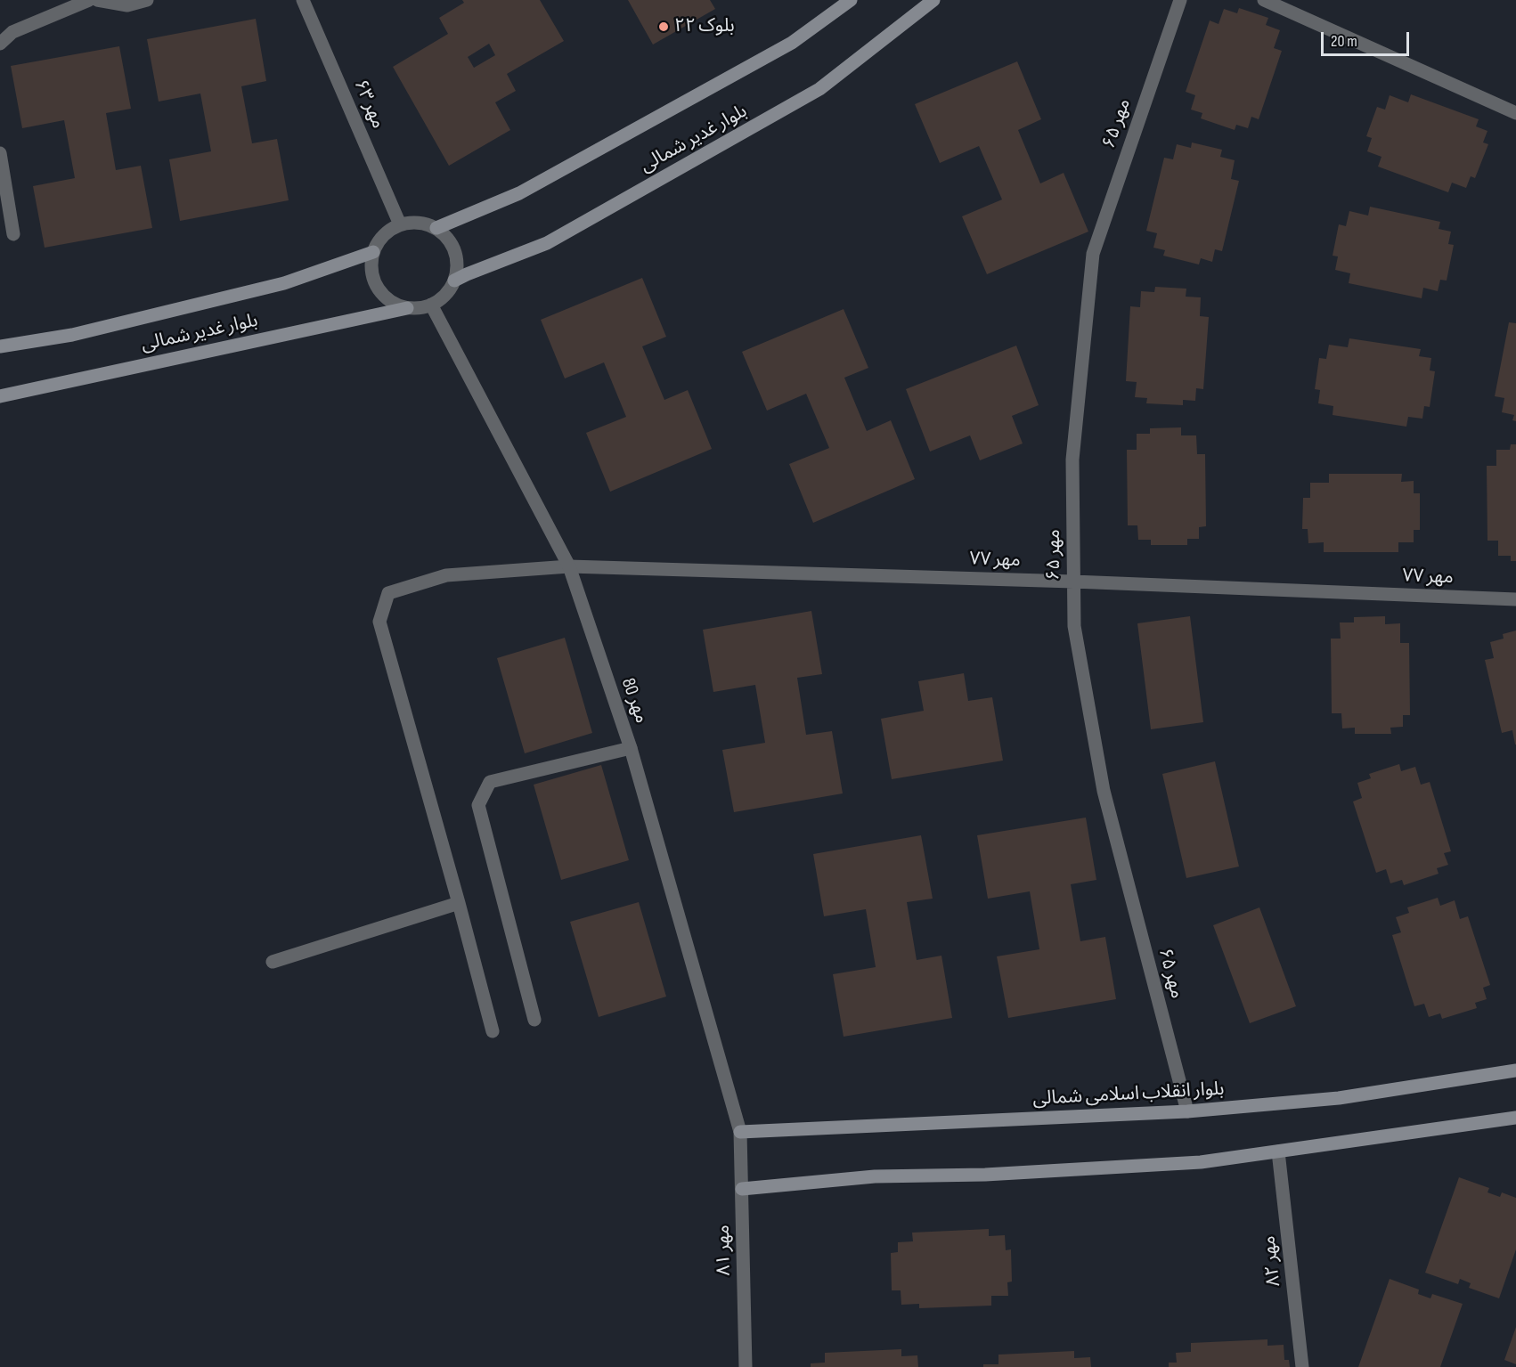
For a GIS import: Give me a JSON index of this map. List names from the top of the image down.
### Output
{
  "streets": {
    "main road": ["بلوار غدیر شمالی", "بلوار انقلاب اسلامی شمالی"],
    "street": [
      "مهر ۶۳",
      "مهر ۶۵",
      "مهر ۷۷",
      "مهر 80",
      "مهر ۸۱",
      "مهر ۸۲"
    ]
  },
  "crossings": [
    ["مهر ۶۳", "بلوار غدیر شمالی"],
    ["مهر ۶۳", "مهر 80"],
    ["مهر ۶۵", "مهر ۷۷"],
    ["مهر ۶۵", "بلوار انقلاب اسلامی شمالی"],
    ["بلوار غدیر شمالی", "مهر 80"],
    ["مهر ۷۷", "مهر 80"],
    ["مهر 80", "بلوار انقلاب اسلامی شمالی"],
    ["مهر 80", "مهر ۸۱"],
    ["بلوار انقلاب اسلامی شمالی", "مهر ۸۱"]
  ],
  "places": ["بلوک ۲۲"],
  "scale_bar": "20 m"
}
